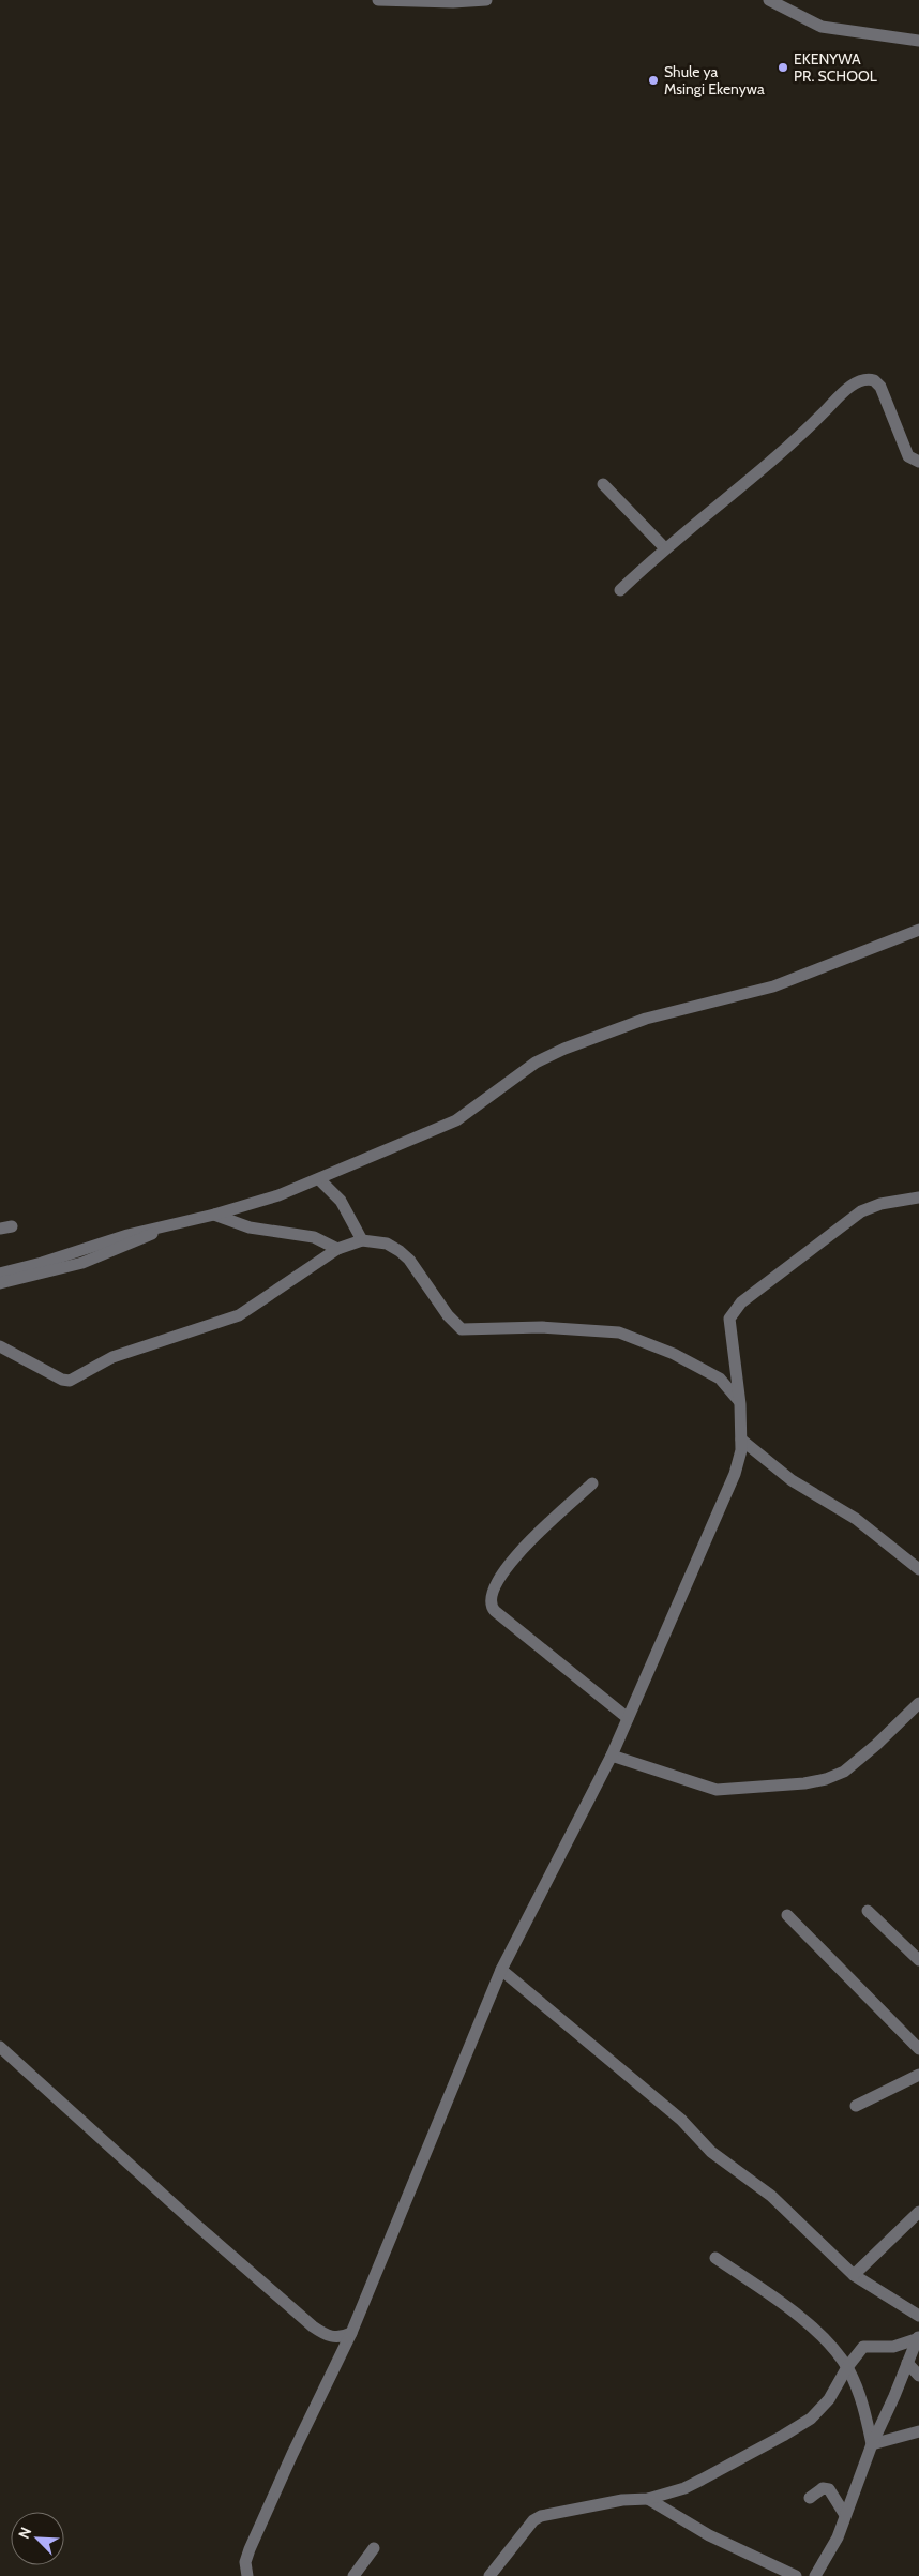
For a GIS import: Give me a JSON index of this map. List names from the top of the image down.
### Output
{
  "places": ["EKENYWA PR. SCHOOL", "Shule ya Msingi Ekenywa"],
  "north": "top left"
}
